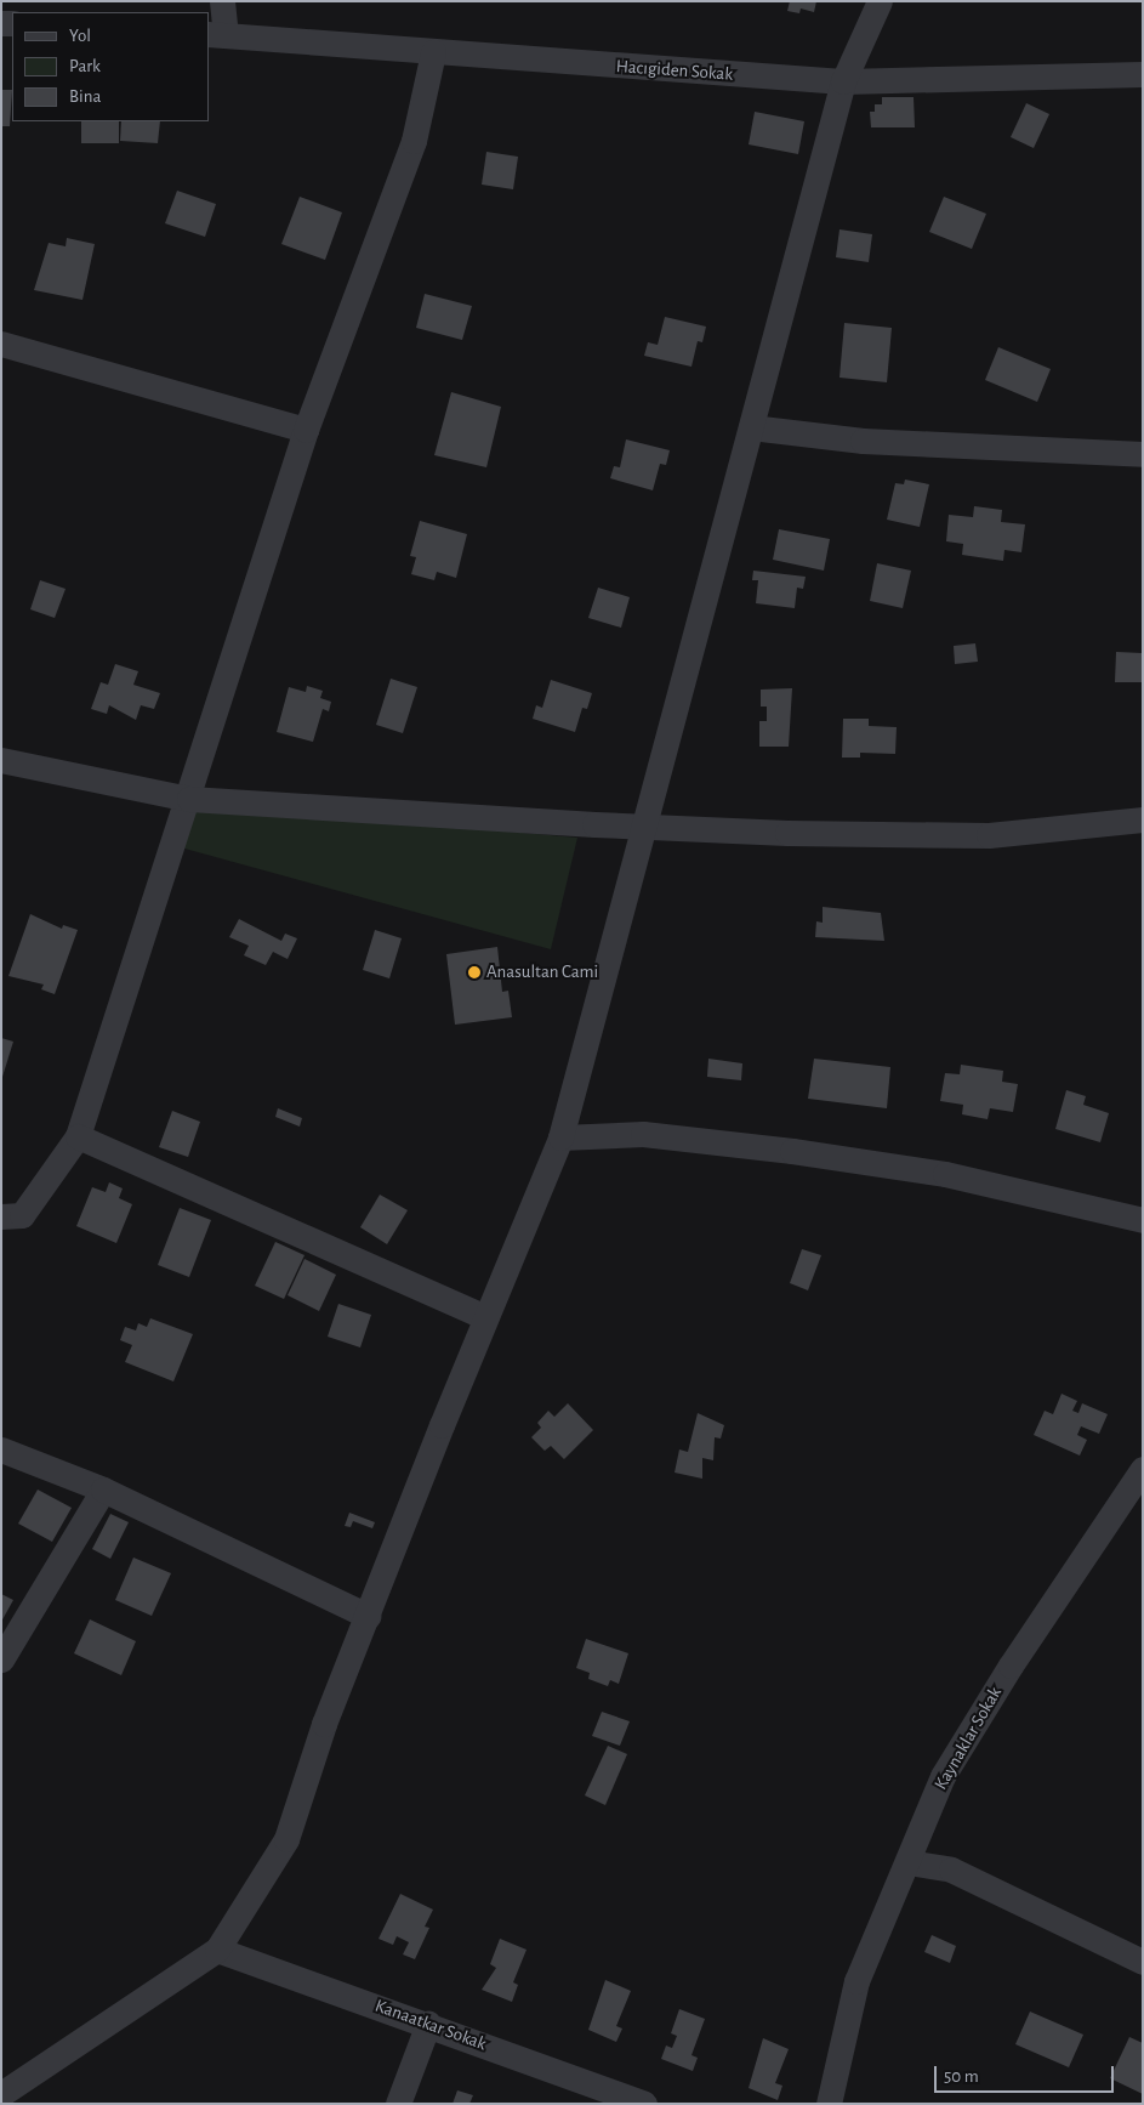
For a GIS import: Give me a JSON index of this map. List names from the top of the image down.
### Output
{
  "streets": {
    "street": ["Hacıgiden Sokak", "Kaynaklar Sokak", "Kanaatkar Sokak"]
  },
  "places": ["Anasultan Cami"],
  "legend": ["Yol", "Park", "Bina"],
  "scale_bar": "50 m"
}
